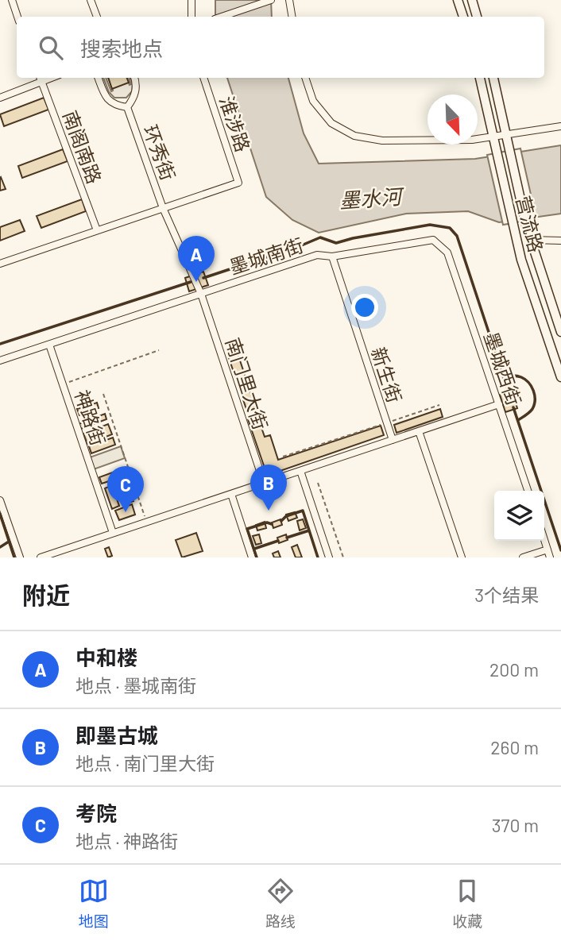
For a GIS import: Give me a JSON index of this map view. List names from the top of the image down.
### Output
{
  "streets": {
    "main road": ["营流路"],
    "street": [
      "淮涉路",
      "南阁南路",
      "环秀街",
      "墨城南街",
      "墨城西街",
      "新生街",
      "南门里大街",
      "神路街"
    ]
  },
  "crossings": [
    ["淮涉路", "环秀街"],
    ["环秀街", "墨城南街"],
    ["环秀街", "南门里大街"],
    ["墨城南街", "墨城西街"],
    ["墨城南街", "新生街"],
    ["墨城南街", "南门里大街"],
    ["墨城南街", "神路街"]
  ],
  "water": ["墨水河"],
  "north": "bottom right",
  "page": {
    "search": "搜索地点",
    "pins": ["A", "B", "C"],
    "heading": ["附近", "3个结果"],
    "list": [
      {
        "mark": "A",
        "name": "中和楼",
        "note": "地点 · 墨城南街",
        "value": "200 m"
      },
      {
        "mark": "B",
        "name": "即墨古城",
        "note": "地点 · 南门里大街",
        "value": "260 m"
      },
      {
        "mark": "C",
        "name": "考院",
        "note": "地点 · 神路街",
        "value": "370 m"
      }
    ],
    "nav": ["地图", "路线", "收藏"]
  }
}
